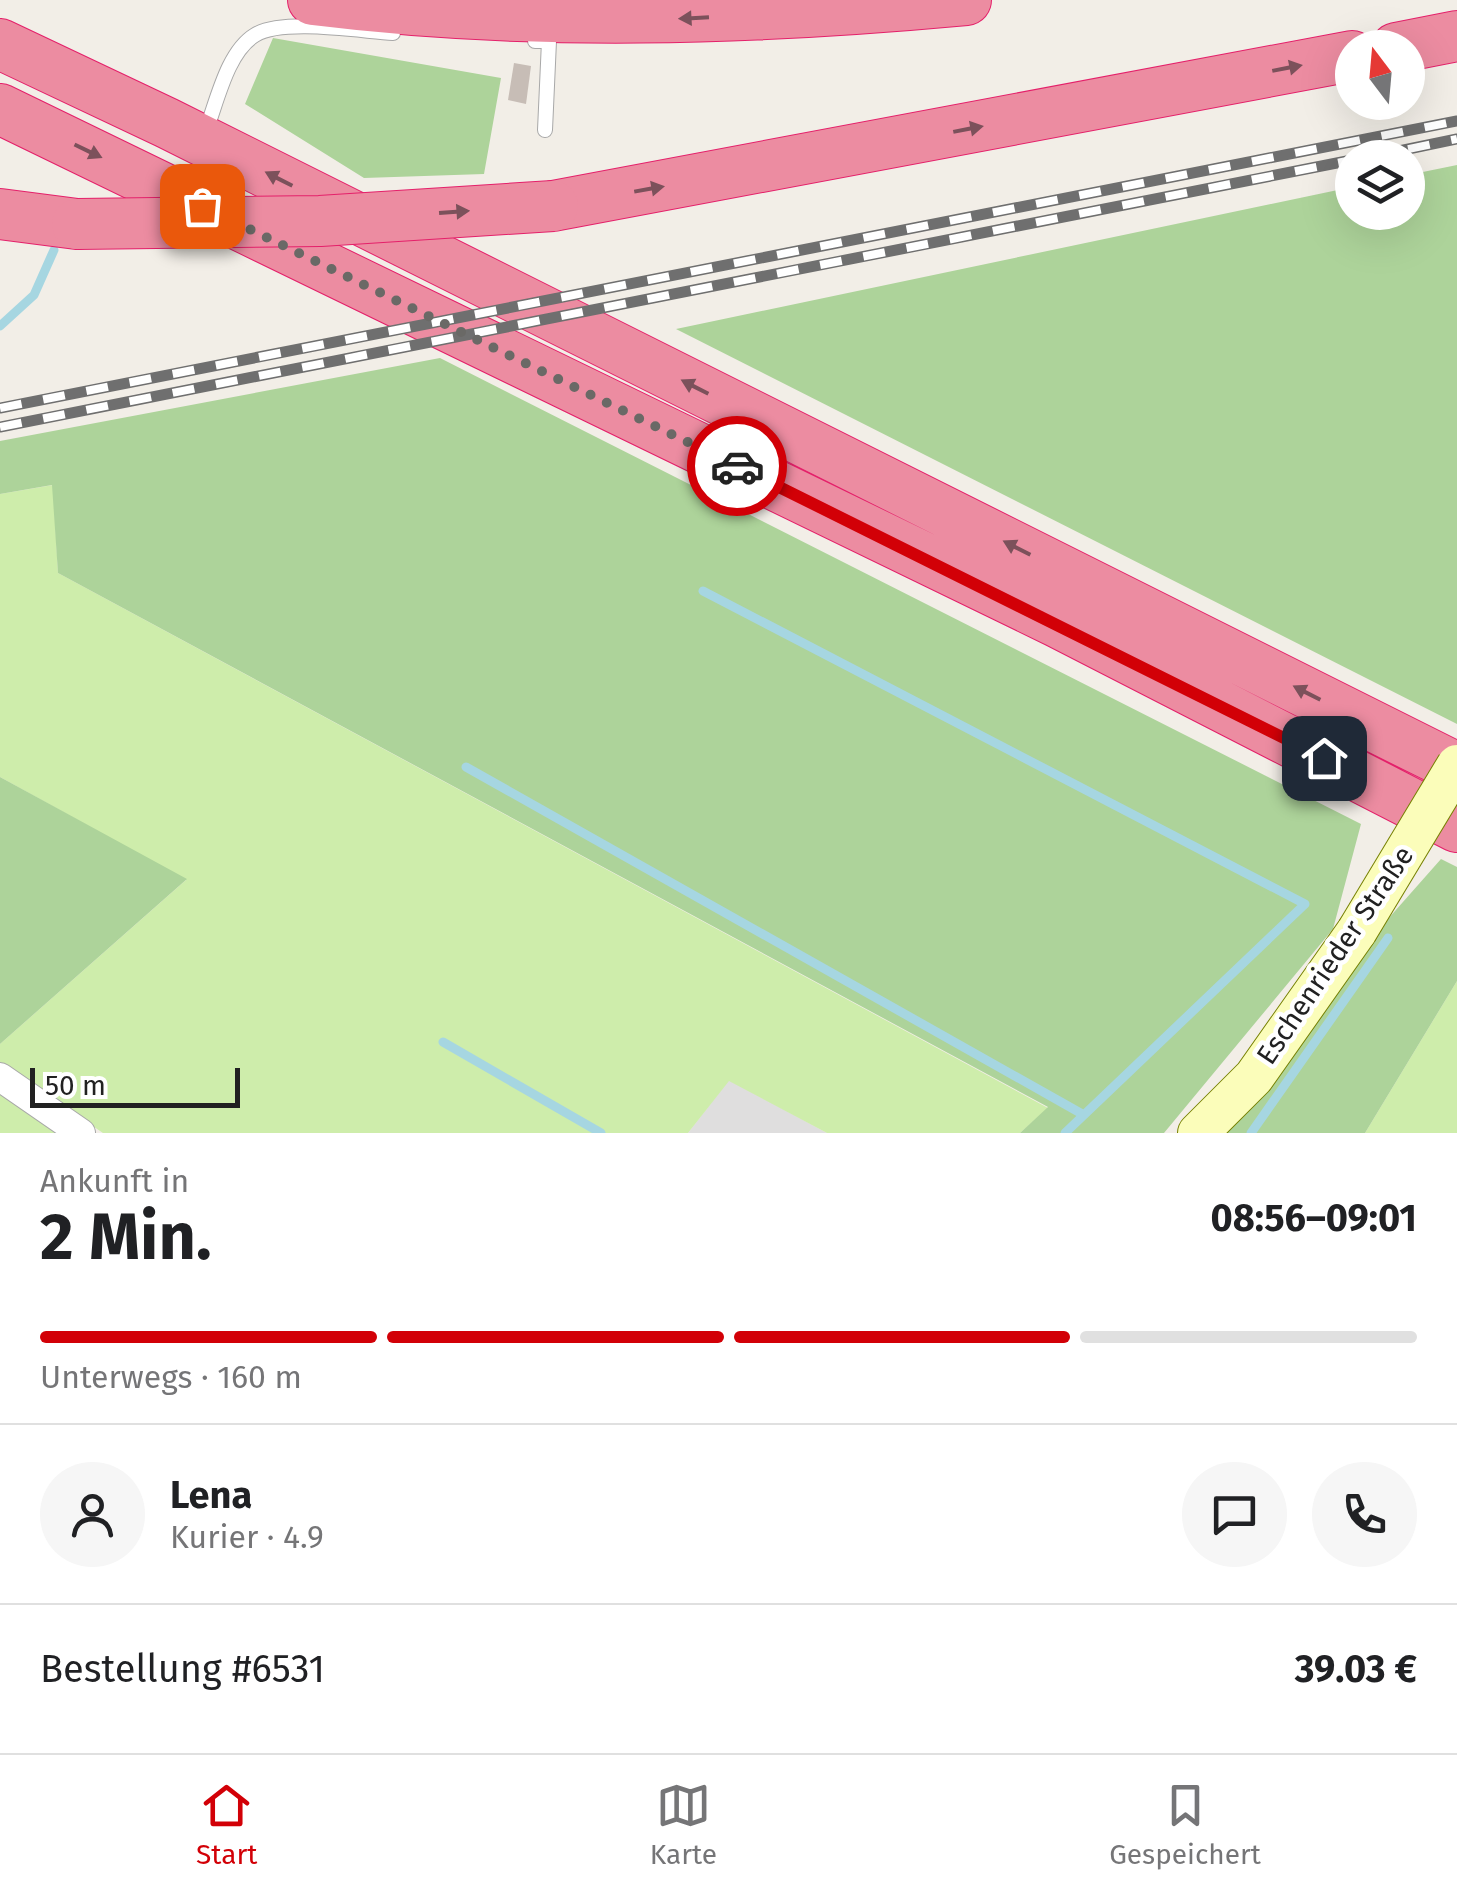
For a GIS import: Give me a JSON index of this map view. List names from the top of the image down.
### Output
{
  "streets": {
    "street": ["Eschenrieder Straße"]
  },
  "scale_bar": "50 m",
  "north": "top",
  "page": {
    "scale": "50 m",
    "heading": ["2 Min.", "Ankunft in", "08:56–09:01"],
    "panel": [
      "Lena",
      "Kurier · 4.9",
      "Bestellung #6531",
      "39.03 €"
    ],
    "bar": "Unterwegs · 160 m",
    "tabs": ["Start", "Karte", "Gespeichert"]
  }
}
